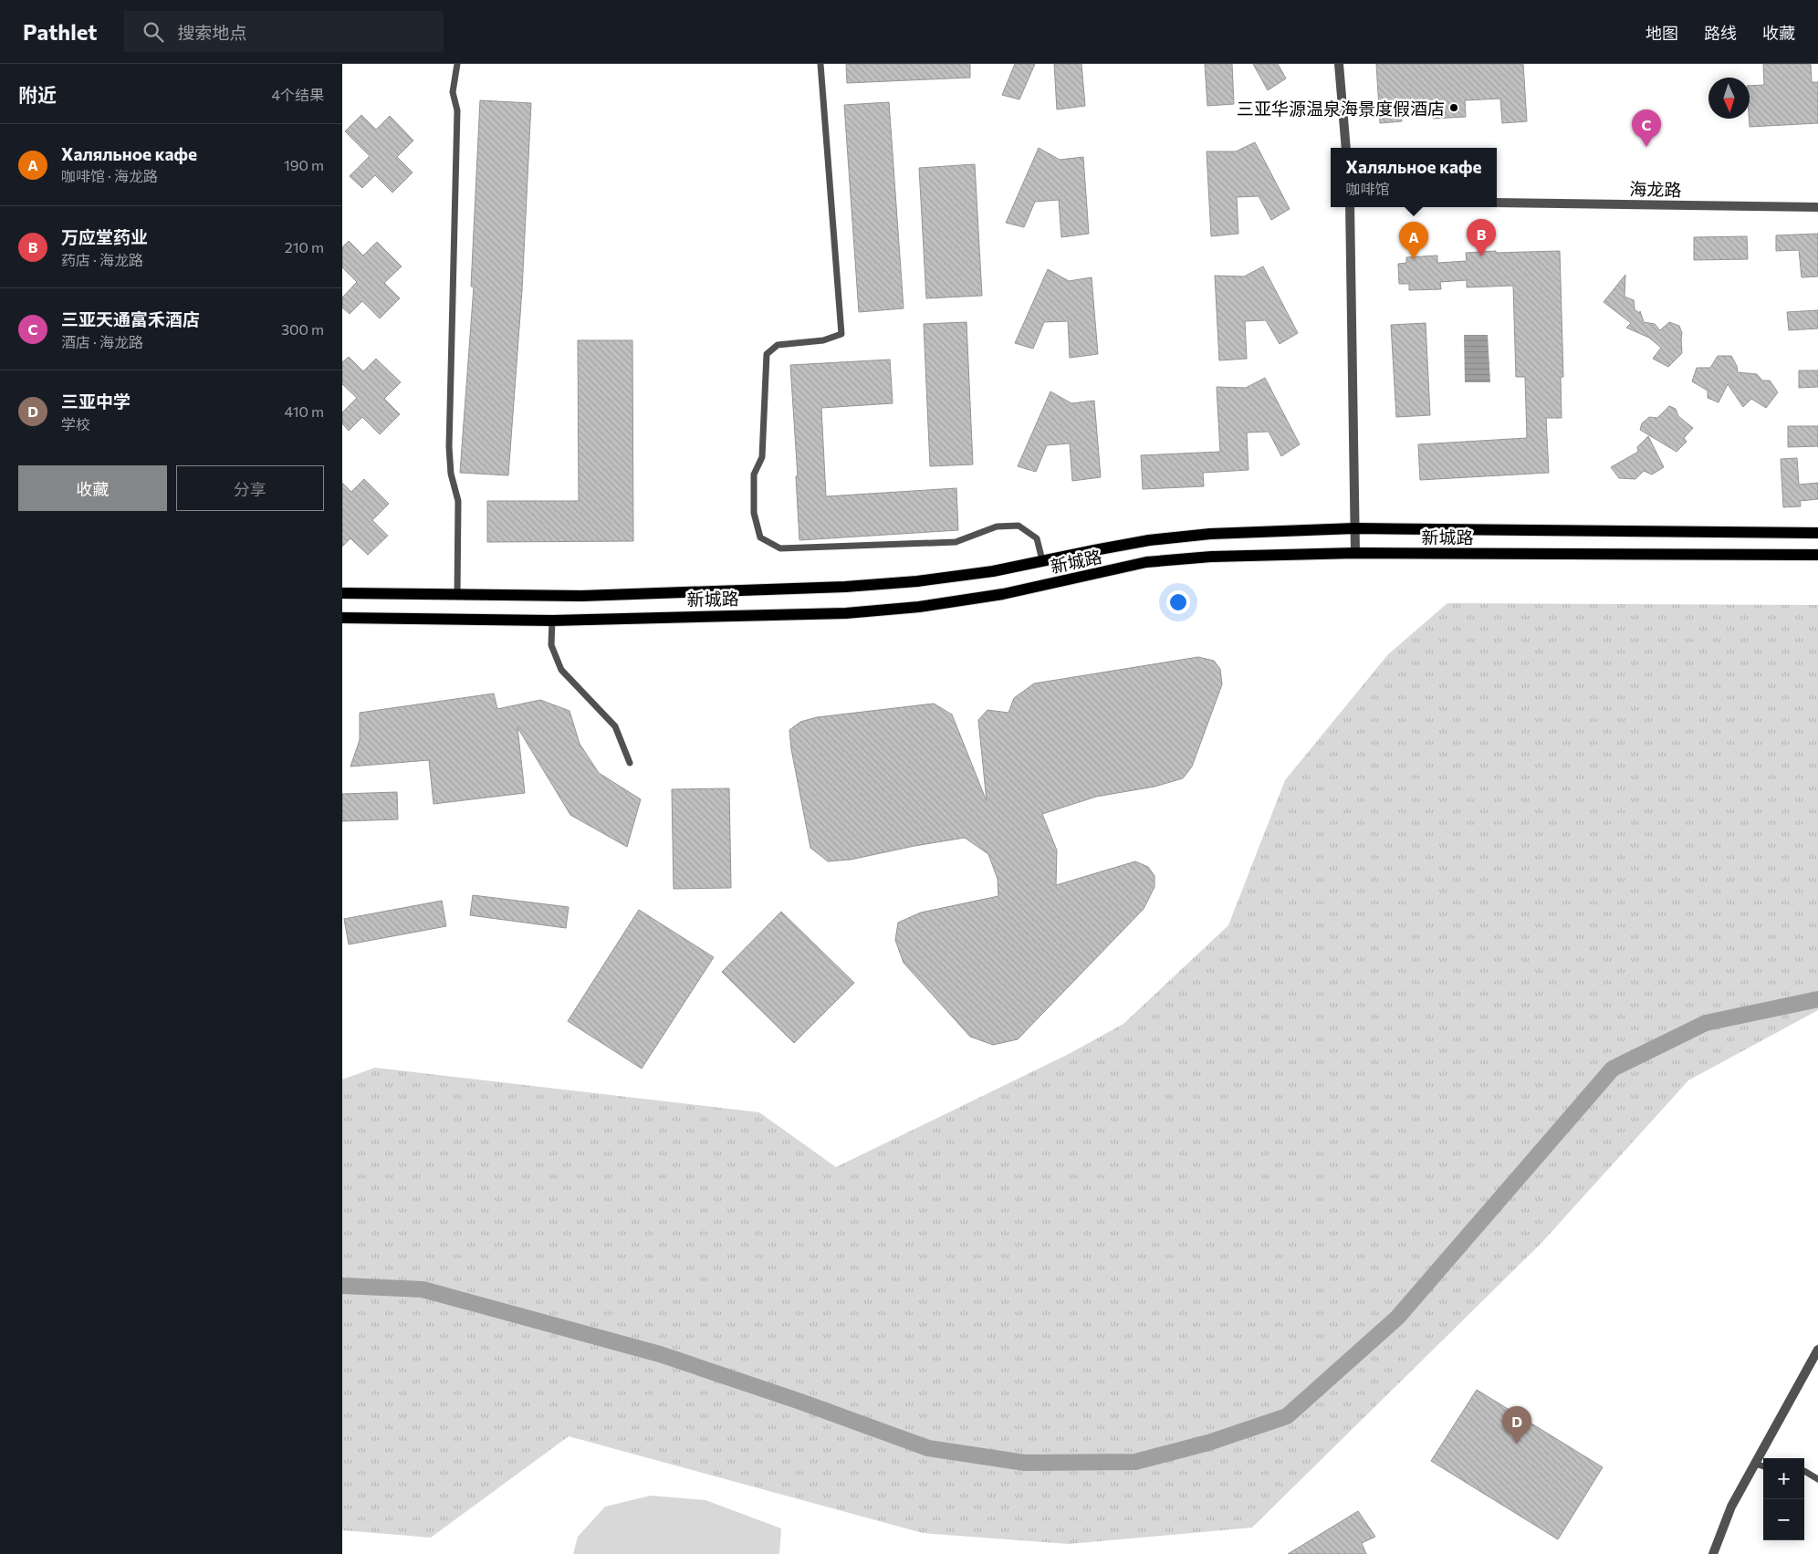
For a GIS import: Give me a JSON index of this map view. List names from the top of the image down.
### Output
{
  "streets": {
    "main road": ["新城路"],
    "street": ["海龙路"]
  },
  "places": ["三亚华源温泉海景度假酒店"],
  "north": "bottom",
  "page": {
    "header": "Pathlet",
    "search": "搜索地点",
    "nav": ["地图", "路线", "收藏"],
    "heading": ["附近", "4个结果"],
    "pins": [
      "C",
      "B",
      "A",
      "D"
    ],
    "list": [
      {
        "mark": "A",
        "name": "Халяльное кафе",
        "note": "咖啡馆 · 海龙路",
        "value": "190 m"
      },
      {
        "mark": "B",
        "name": "万应堂药业",
        "note": "药店 · 海龙路",
        "value": "210 m"
      },
      {
        "mark": "C",
        "name": "三亚天通富禾酒店",
        "note": "酒店 · 海龙路",
        "value": "300 m"
      },
      {
        "mark": "D",
        "name": "三亚中学",
        "note": "学校",
        "value": "410 m"
      }
    ],
    "popup": ["Халяльное кафе", "咖啡馆"],
    "buttons": ["收藏", "分享"],
    "map_buttons": ["+", "−"]
  }
}
